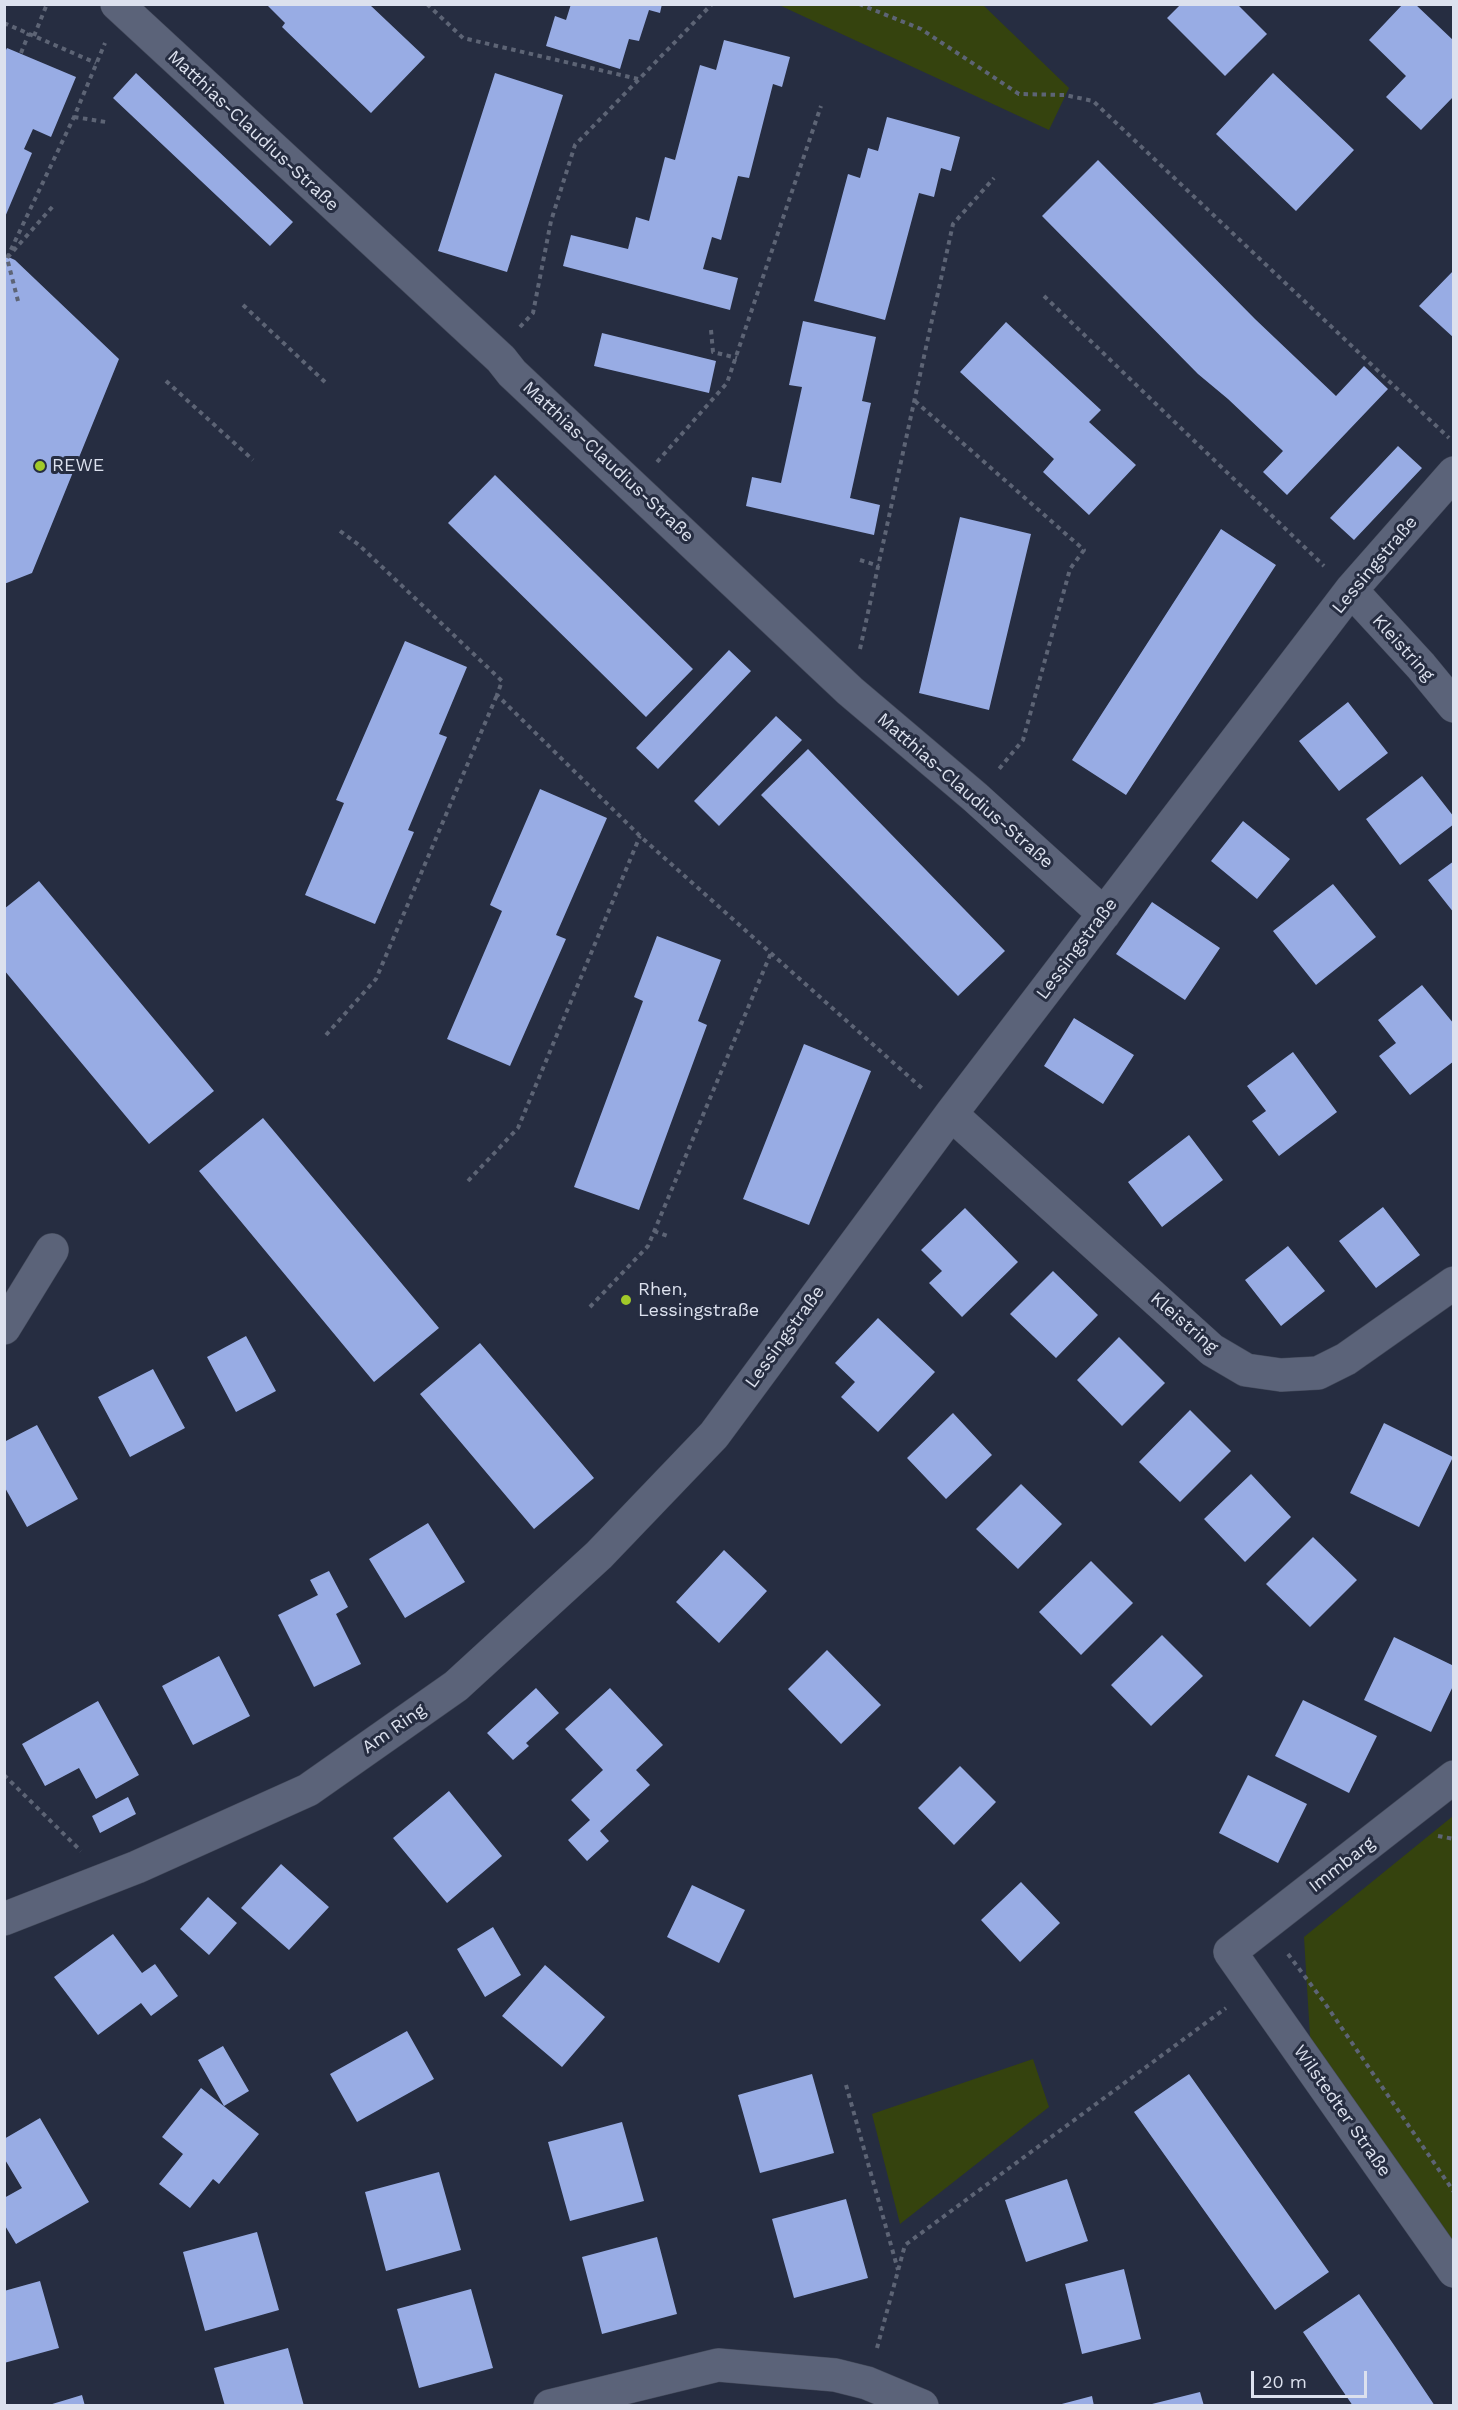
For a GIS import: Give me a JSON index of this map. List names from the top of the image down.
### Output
{
  "streets": {
    "street": [
      "Matthias-Claudius-Straße",
      "Lessingstraße",
      "Kleistring",
      "Am Ring",
      "Immbarg",
      "Wilstedter Straße"
    ]
  },
  "crossings": [
    ["Matthias-Claudius-Straße", "Lessingstraße"],
    ["Lessingstraße", "Kleistring"],
    ["Lessingstraße", "Am Ring"],
    ["Immbarg", "Wilstedter Straße"]
  ],
  "places": ["REWE", "Rhen, Lessingstraße"],
  "scale_bar": "20 m"
}
